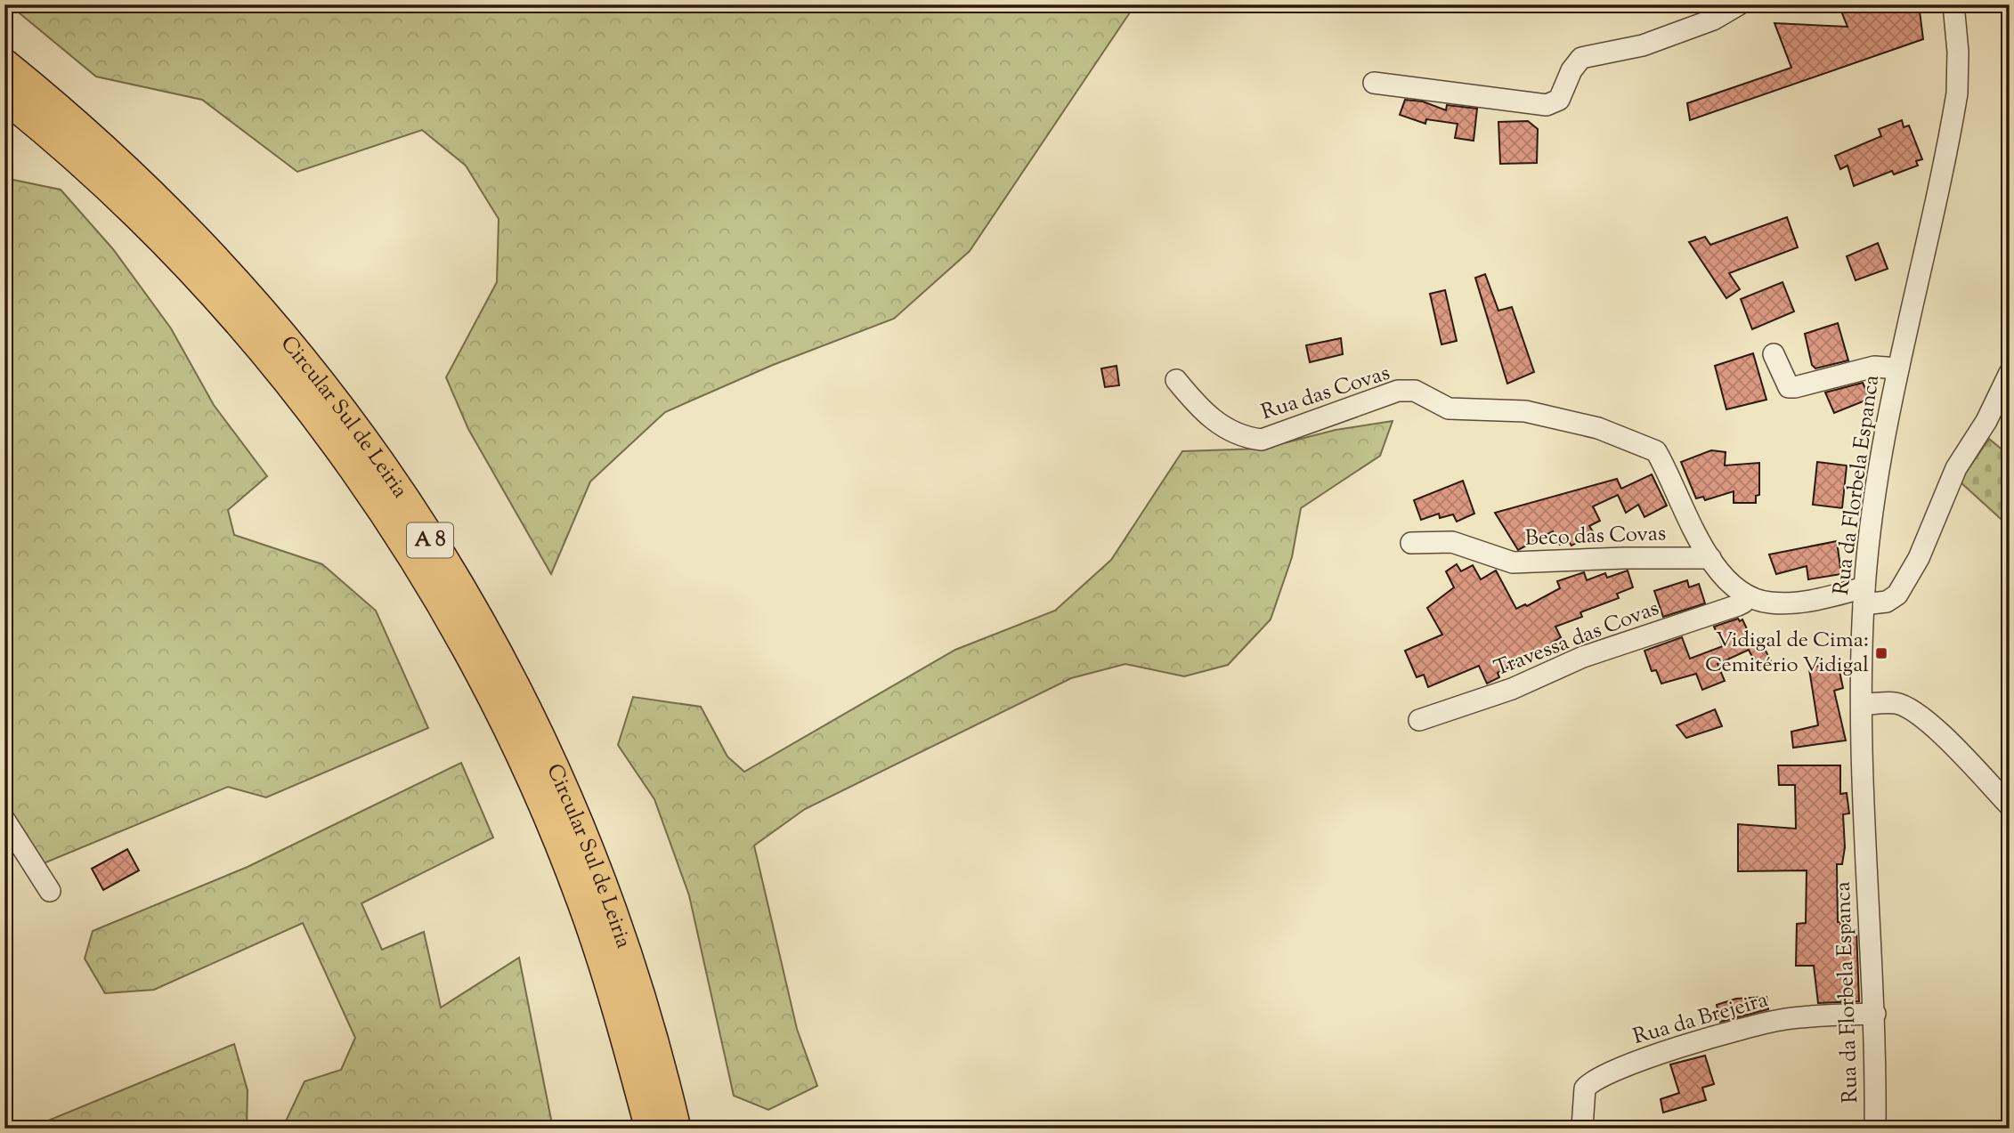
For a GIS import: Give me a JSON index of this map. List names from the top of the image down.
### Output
{
  "streets": {
    "highway": ["Circular Sul de Leiria", "A 8"],
    "street": [
      "Rua das Covas",
      "Rua da Florbela Espanca",
      "Beco das Covas",
      "Travessa das Covas",
      "Rua da Brejeira"
    ]
  },
  "crossings": [
    ["Rua das Covas", "Beco das Covas"],
    ["Rua das Covas", "Travessa das Covas"],
    ["Rua da Florbela Espanca", "Rua da Brejeira"]
  ],
  "places": {
    "transit": ["Vidigal de Cima: Cemitério Vidigal"]
  }
}
